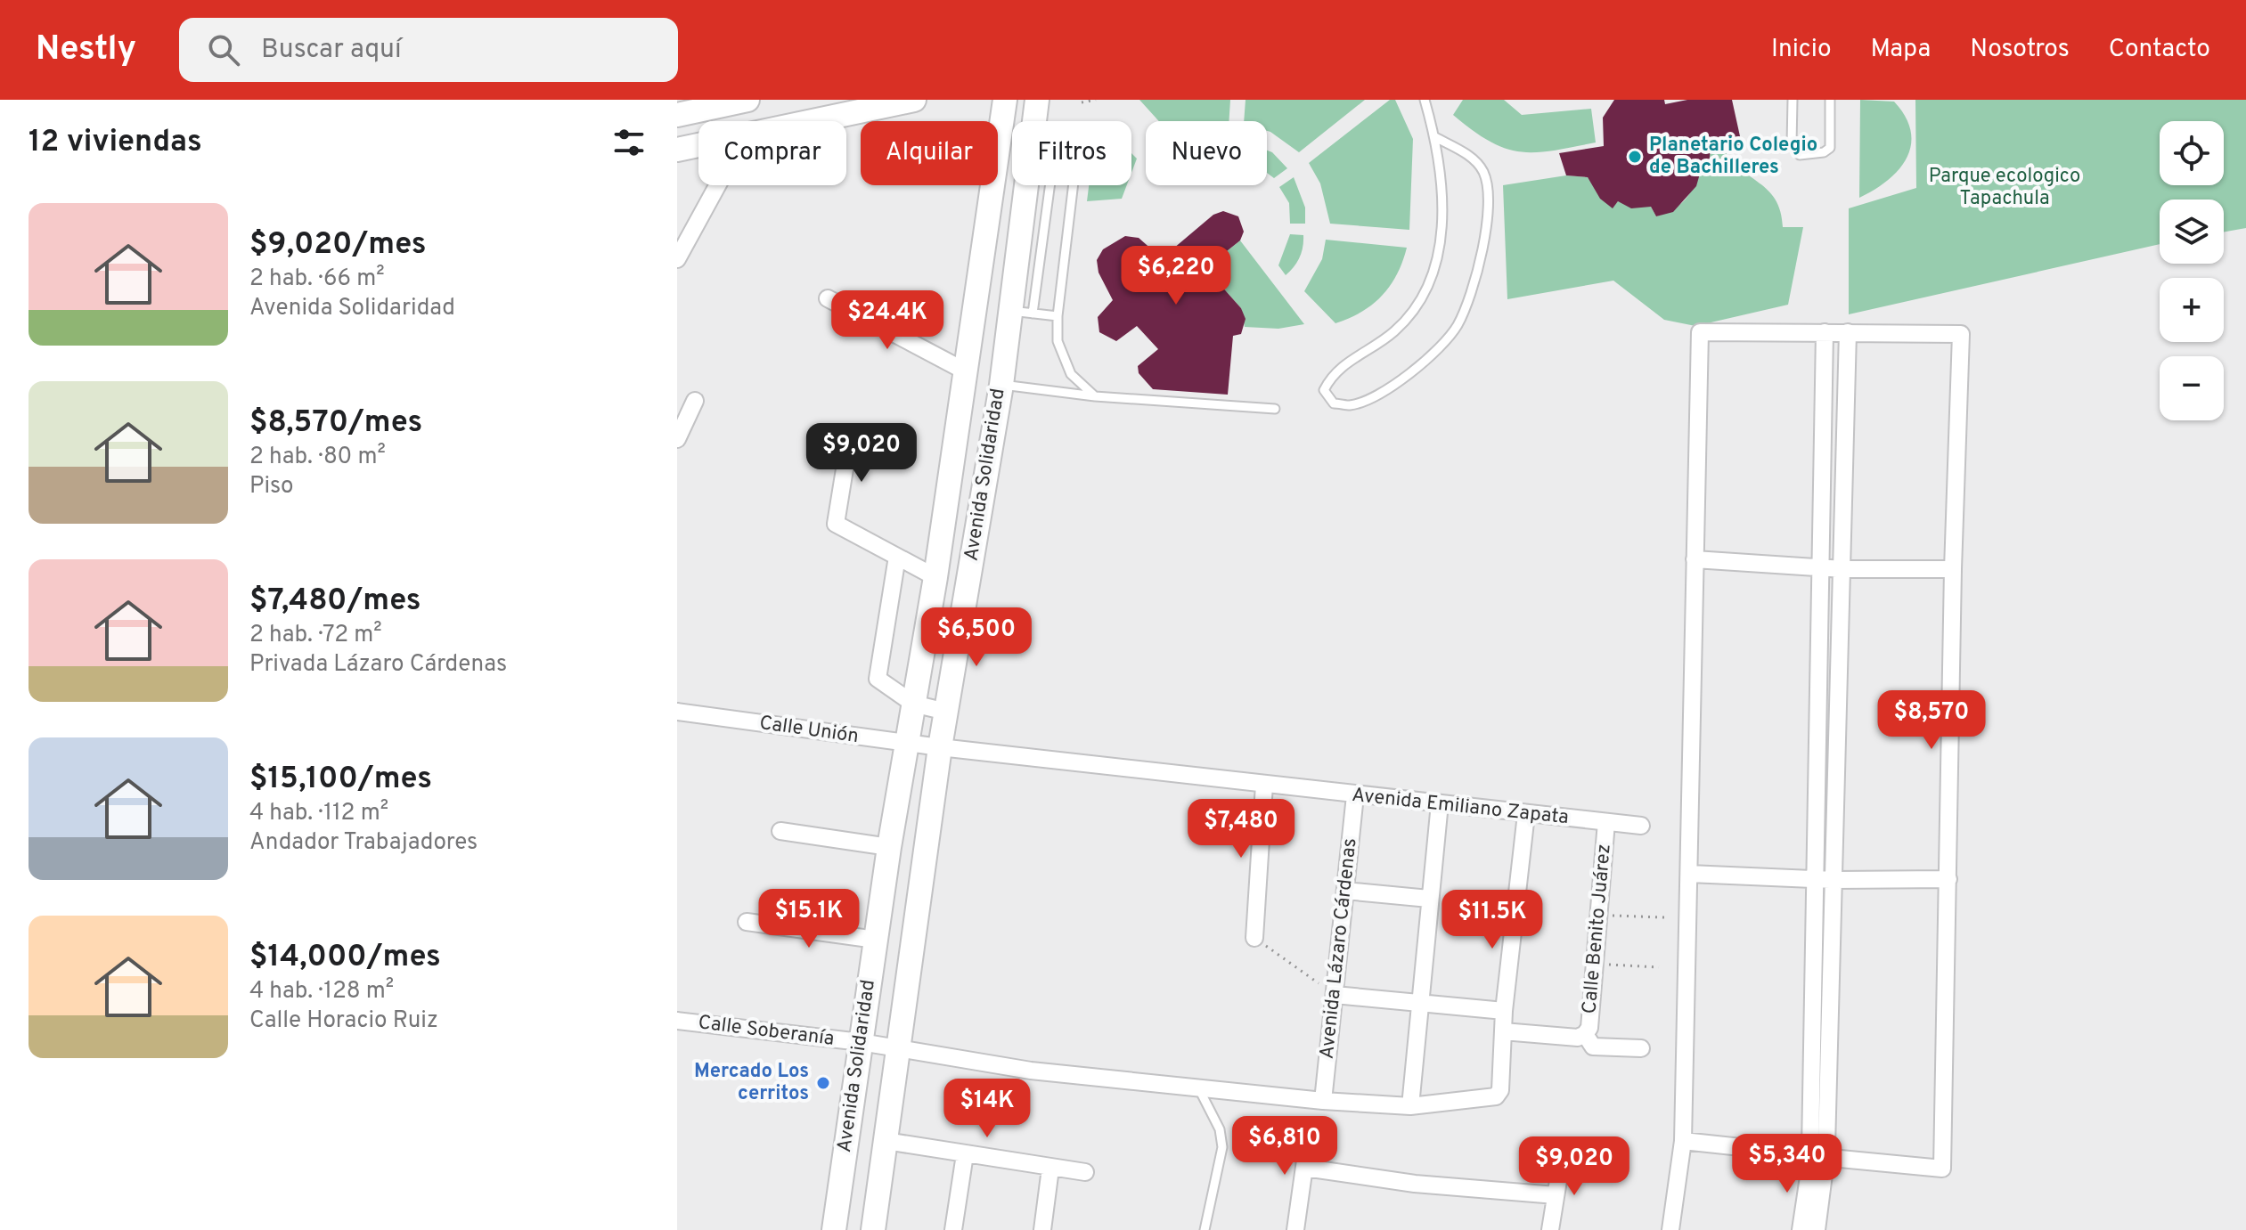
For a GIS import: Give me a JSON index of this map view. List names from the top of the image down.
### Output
{
  "streets": {
    "main road": ["Avenida Solidaridad"],
    "street": [
      "Calle Unión",
      "Avenida Emiliano Zapata",
      "Calle Benito Juárez",
      "Avenida Lázaro Cárdenas",
      "Calle Soberanía"
    ]
  },
  "crossings": [
    ["Avenida Solidaridad", "Calle Unión"],
    ["Avenida Solidaridad", "Avenida Emiliano Zapata"],
    ["Avenida Solidaridad", "Calle Soberanía"],
    ["Calle Unión", "Avenida Emiliano Zapata"],
    ["Avenida Emiliano Zapata", "Calle Benito Juárez"],
    ["Avenida Emiliano Zapata", "Avenida Lázaro Cárdenas"],
    ["Avenida Lázaro Cárdenas", "Calle Soberanía"]
  ],
  "parks": ["Parque ecologico Tapachula"],
  "places": ["Planetario Colegio de Bachilleres", "Mercado Los cerritos"],
  "page": {
    "header": "Nestly",
    "search": "Buscar aquí",
    "nav": [
      "Inicio",
      "Mapa",
      "Nosotros",
      "Contacto"
    ],
    "heading": "12 viviendas",
    "map_buttons": ["+", "−"],
    "chip": [
      "Comprar",
      "Alquilar",
      "Filtros",
      "Nuevo"
    ],
    "list": [
      {
        "name": "$9,020/mes",
        "note": "2 hab. · 66 m² · Avenida Solidaridad"
      },
      {
        "name": "$8,570/mes",
        "note": "2 hab. · 80 m² · Piso"
      },
      {
        "name": "$7,480/mes",
        "note": "2 hab. · 72 m² · Privada Lázaro Cárdenas"
      },
      {
        "name": "$15,100/mes",
        "note": "4 hab. · 112 m² · Andador Trabajadores"
      },
      {
        "name": "$14,000/mes",
        "note": "4 hab. · 128 m² · Calle Horacio Ruiz"
      }
    ],
    "price": [
      "$6,220",
      "$24.4K",
      "$9,020",
      "$6,500",
      "$8,570",
      "$7,480",
      "$15.1K",
      "$11.5K",
      "$14K",
      "$6,810",
      "$5,340",
      "$9,020"
    ]
  }
}
